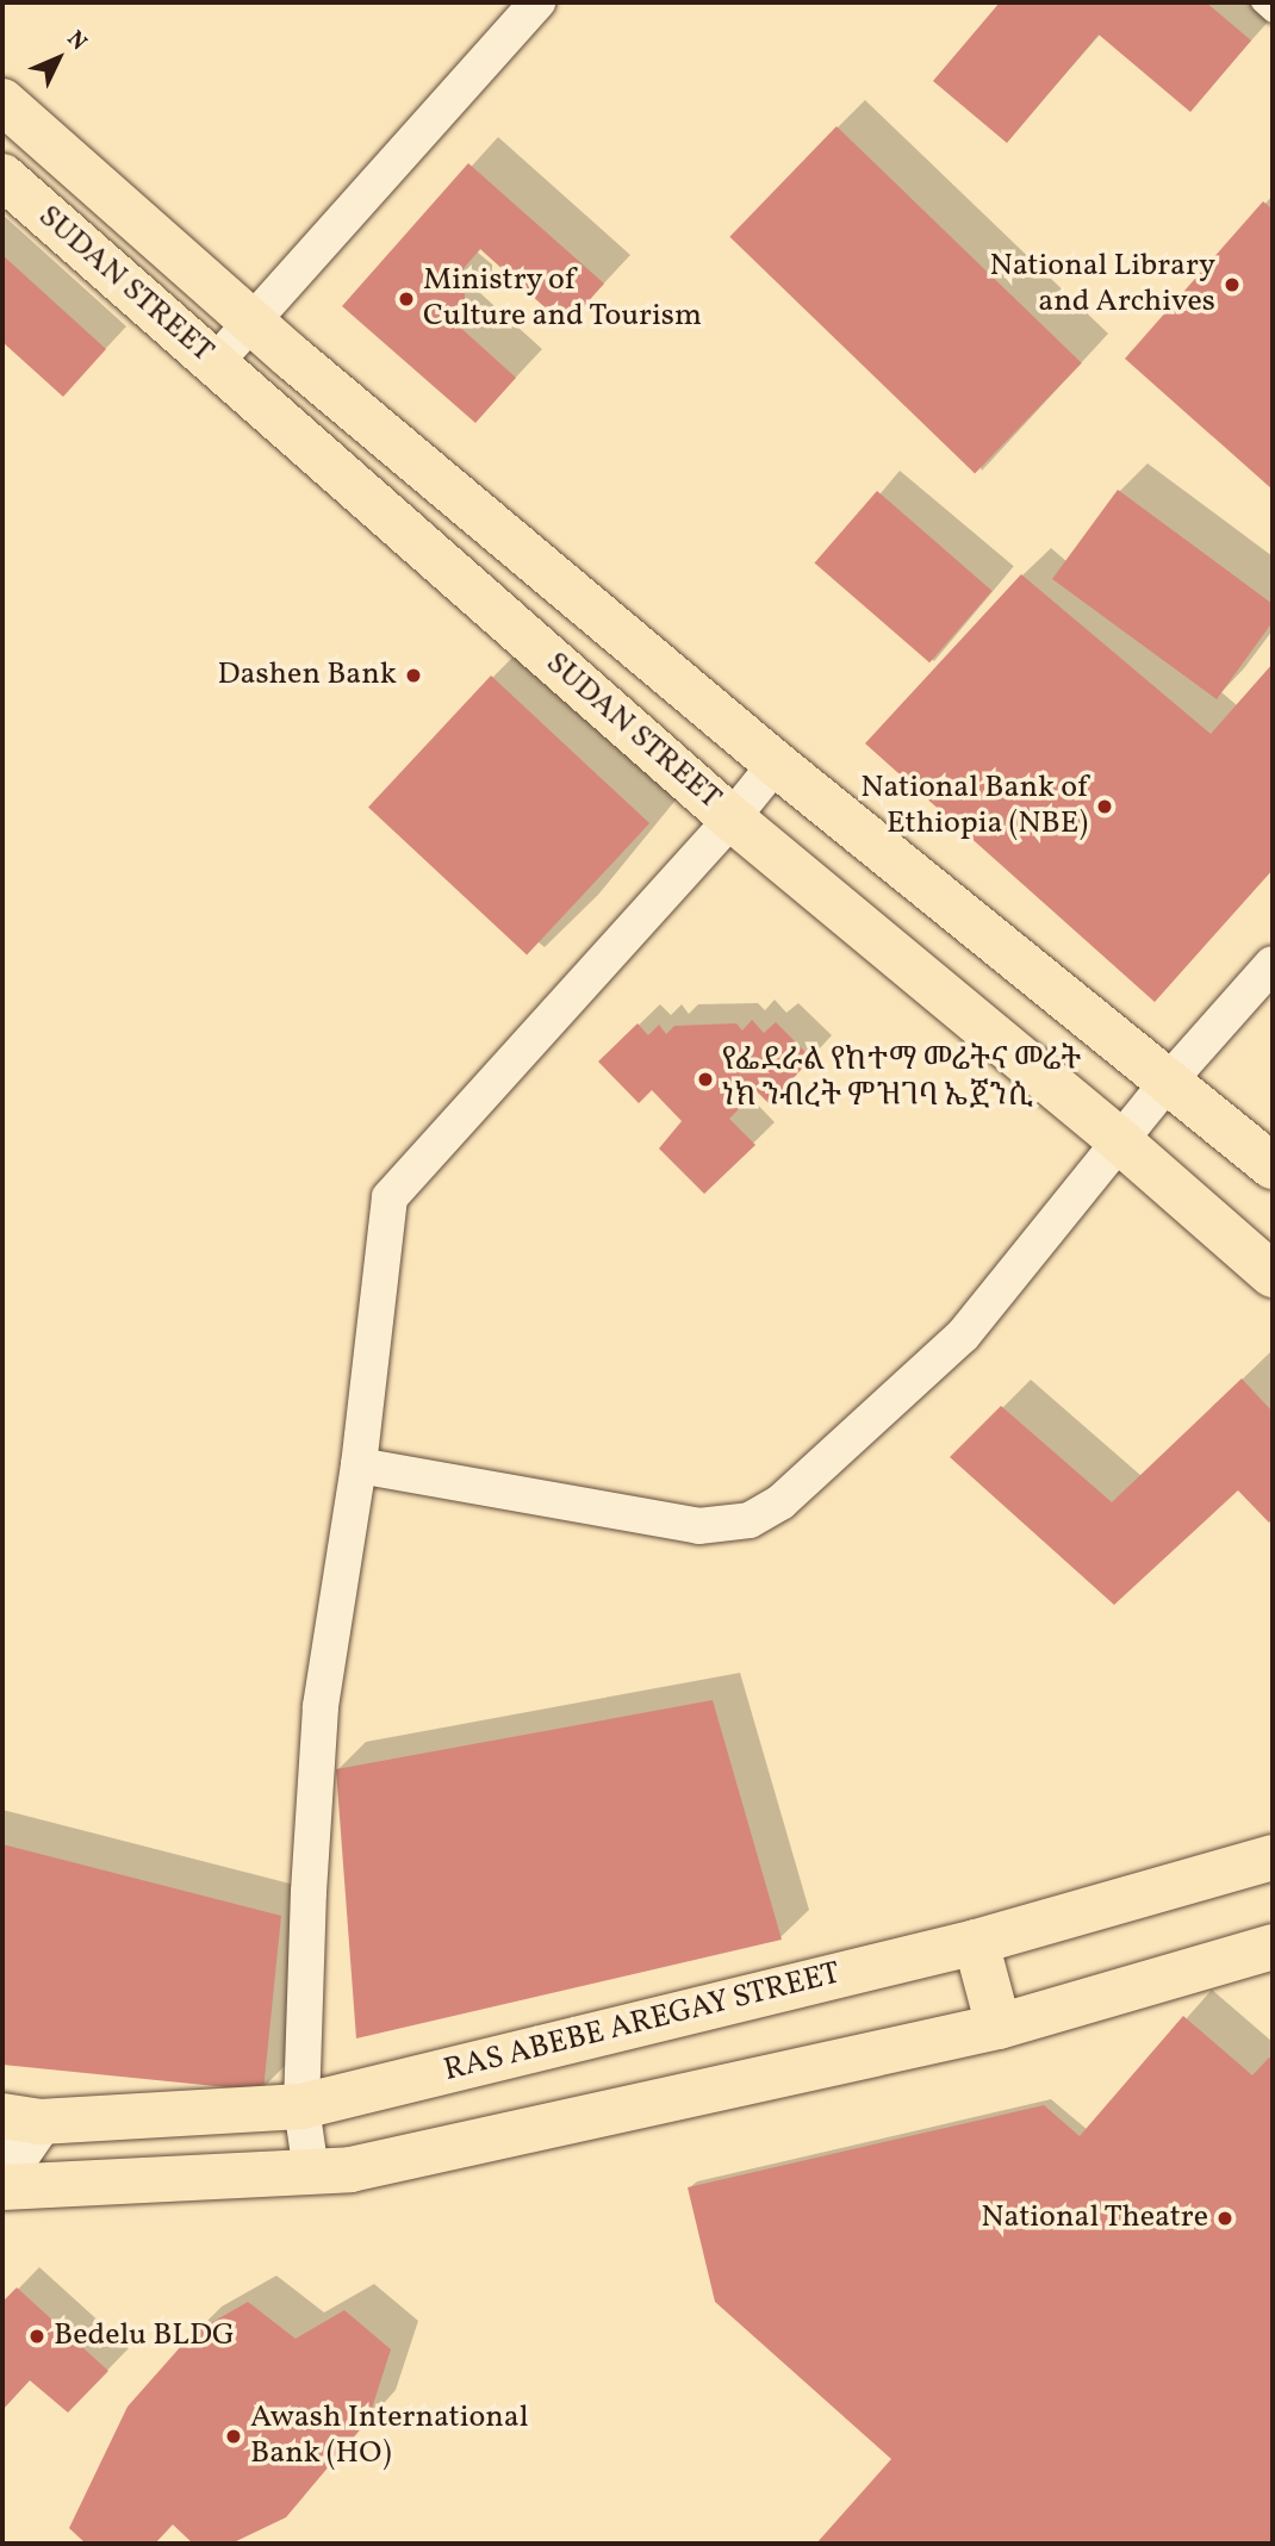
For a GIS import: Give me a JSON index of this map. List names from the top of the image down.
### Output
{
  "streets": {
    "main road": ["SUDAN STREET", "RAS ABEBE AREGAY STREET"]
  },
  "places": [
    "National Library and Archives",
    "Ministry of Culture and Tourism",
    "Dashen Bank",
    "National Bank of Ethiopia (NBE)",
    "የፌደራል የከተማ መሬትና መሬት ነክ ንብረት ምዝገባ ኤጀንሲ",
    "National Theatre",
    "Bedelu BLDG",
    "Awash International Bank (HO)"
  ],
  "north": "top right"
}
